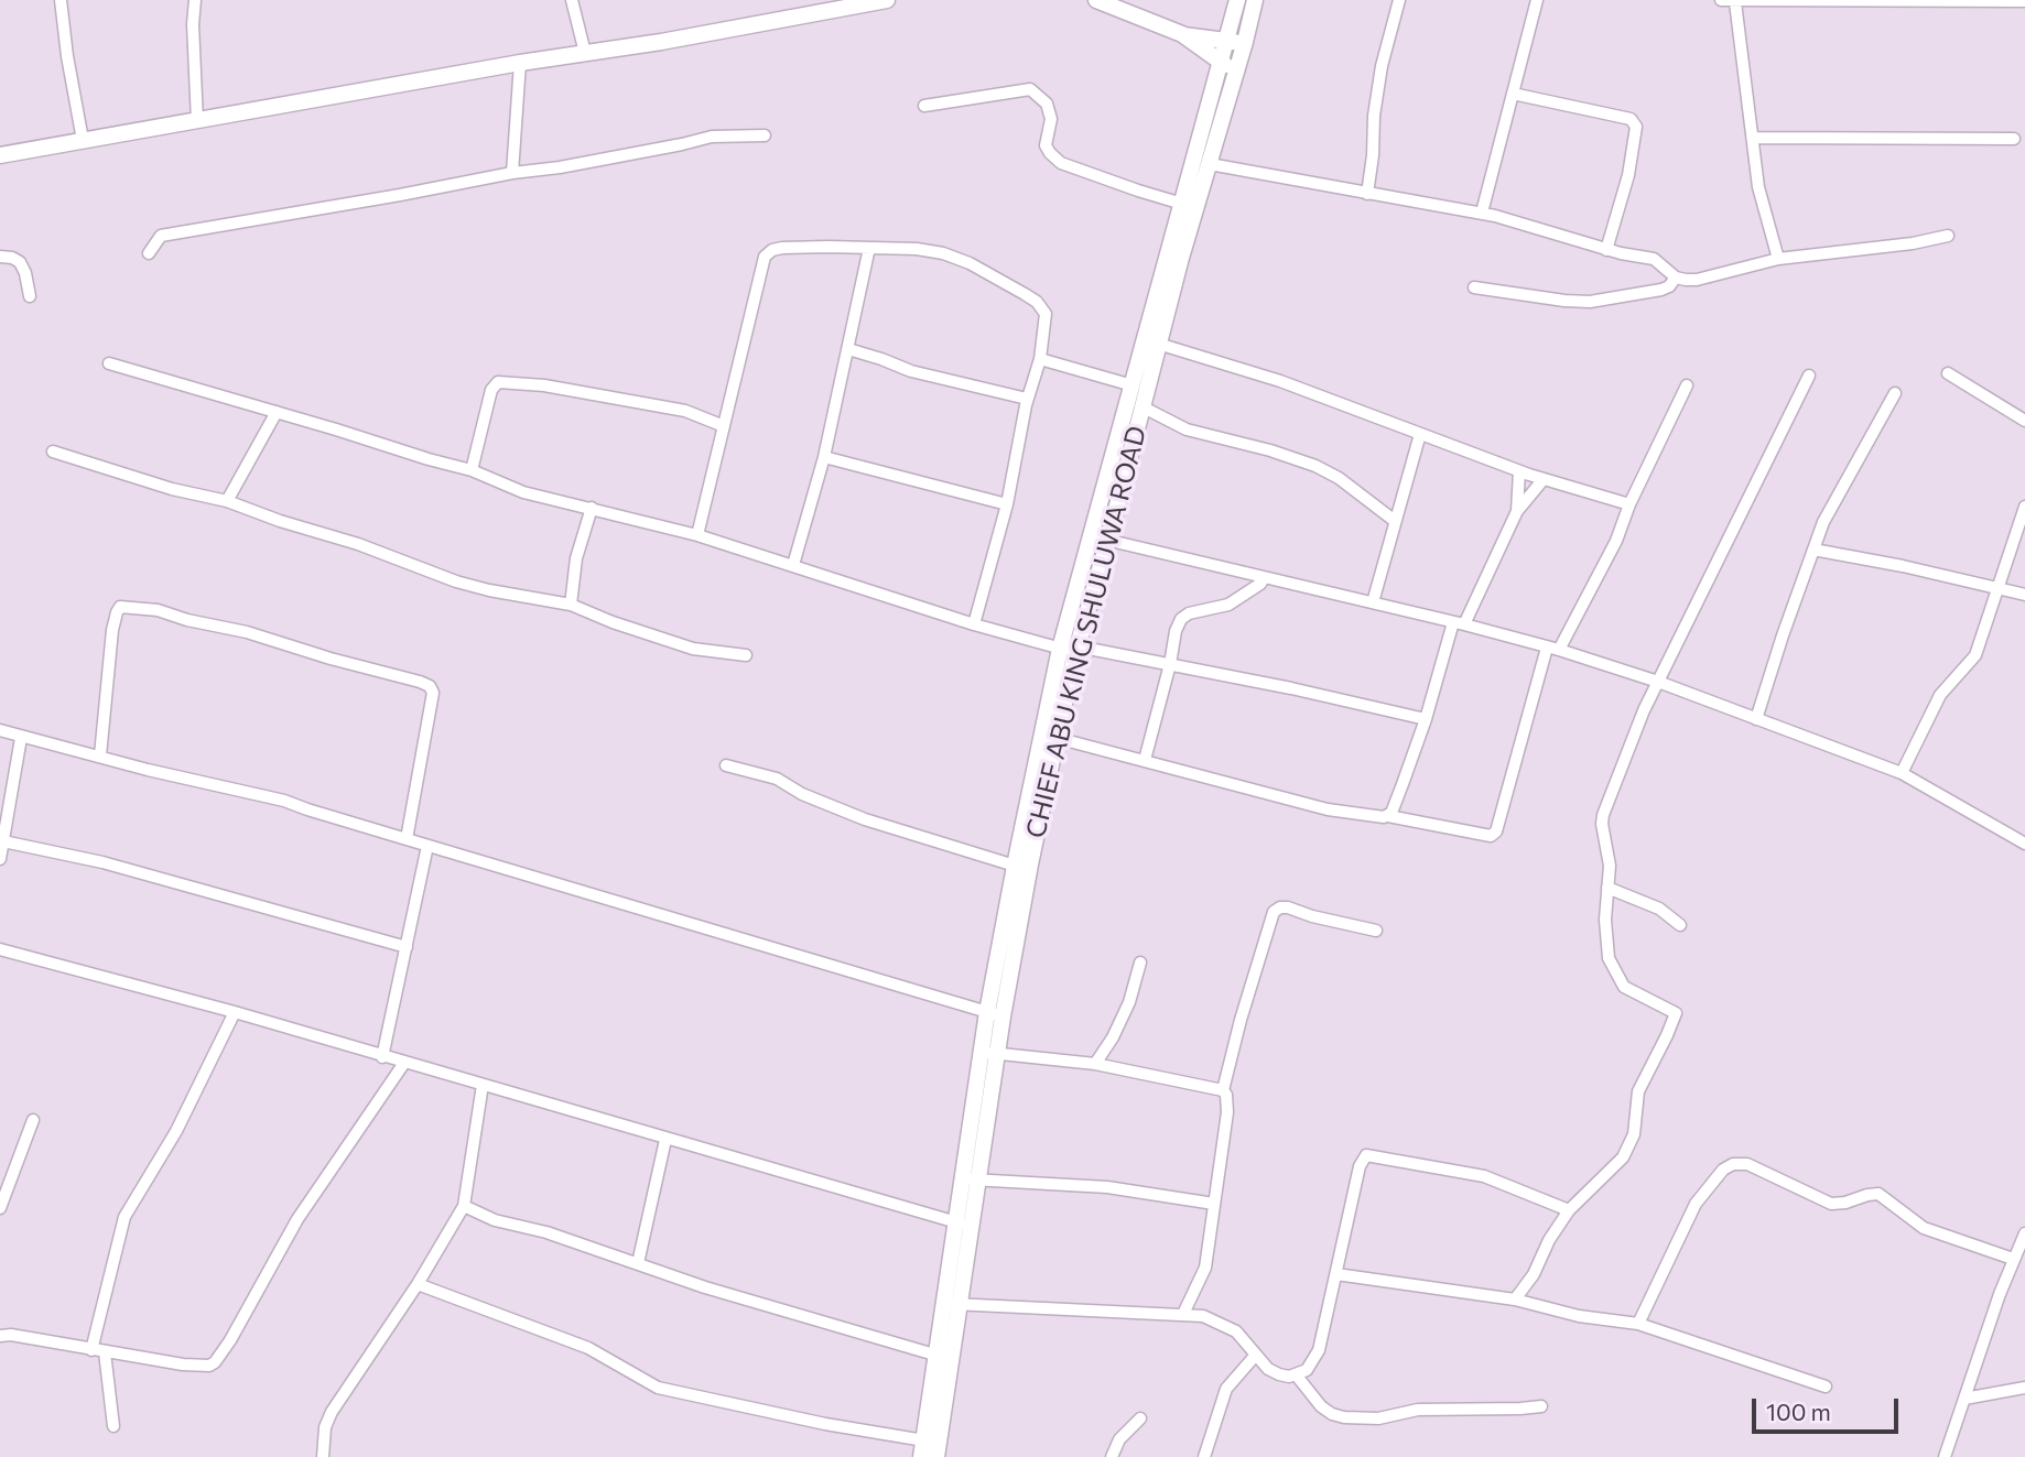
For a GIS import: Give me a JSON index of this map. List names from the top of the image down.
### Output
{
  "streets": {
    "street": ["CHIEF ABU KING SHULUWA ROAD"]
  },
  "scale_bar": "100 m"
}
